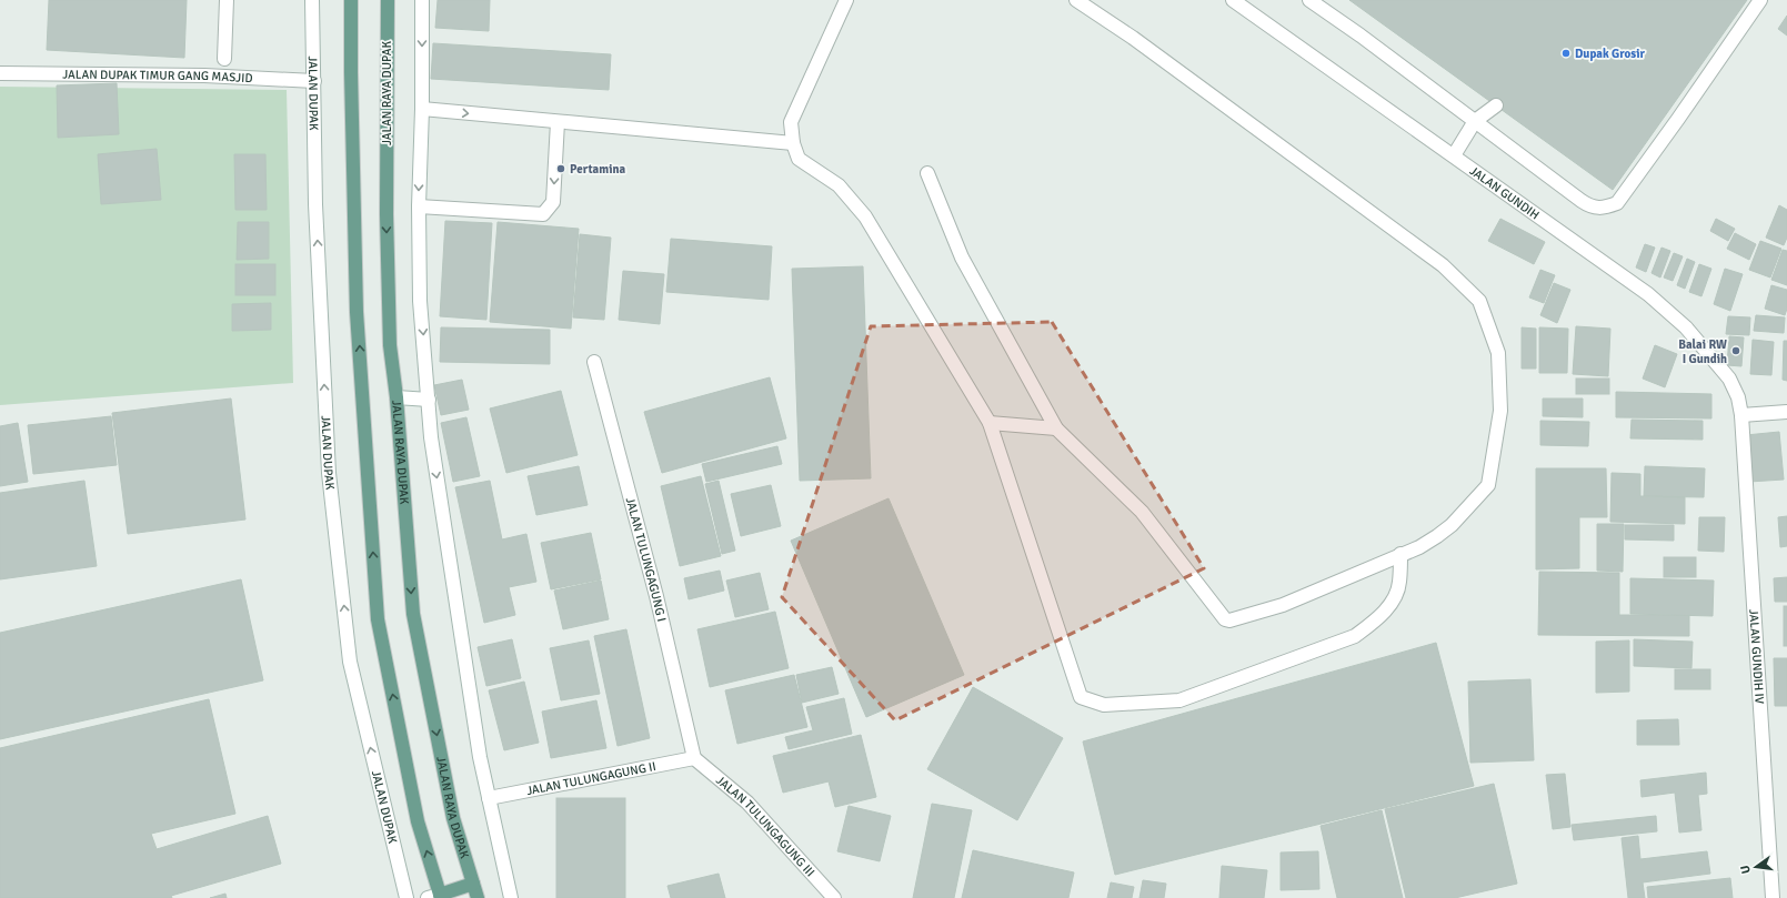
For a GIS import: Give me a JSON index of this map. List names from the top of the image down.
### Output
{
  "streets": {
    "main road": ["JALAN RAYA DUPAK"],
    "street": [
      "JALAN DUPAK TIMUR GANG MASJID",
      "JALAN DUPAK",
      "JALAN GUNDIH",
      "JALAN TULUNGAGUNG I",
      "JALAN GUNDIH IV",
      "JALAN TULUNGAGUNG II",
      "JALAN TULUNGAGUNG III"
    ]
  },
  "crossings": [
    ["JALAN DUPAK TIMUR GANG MASJID", "JALAN DUPAK"],
    ["JALAN GUNDIH", "JALAN GUNDIH IV"],
    ["JALAN TULUNGAGUNG I", "JALAN TULUNGAGUNG II"],
    ["JALAN TULUNGAGUNG I", "JALAN TULUNGAGUNG III"],
    ["JALAN TULUNGAGUNG II", "JALAN TULUNGAGUNG III"]
  ],
  "places": ["Dupak Grosir", "Pertamina", "Balai RW I Gundih"],
  "north": "left"
}
